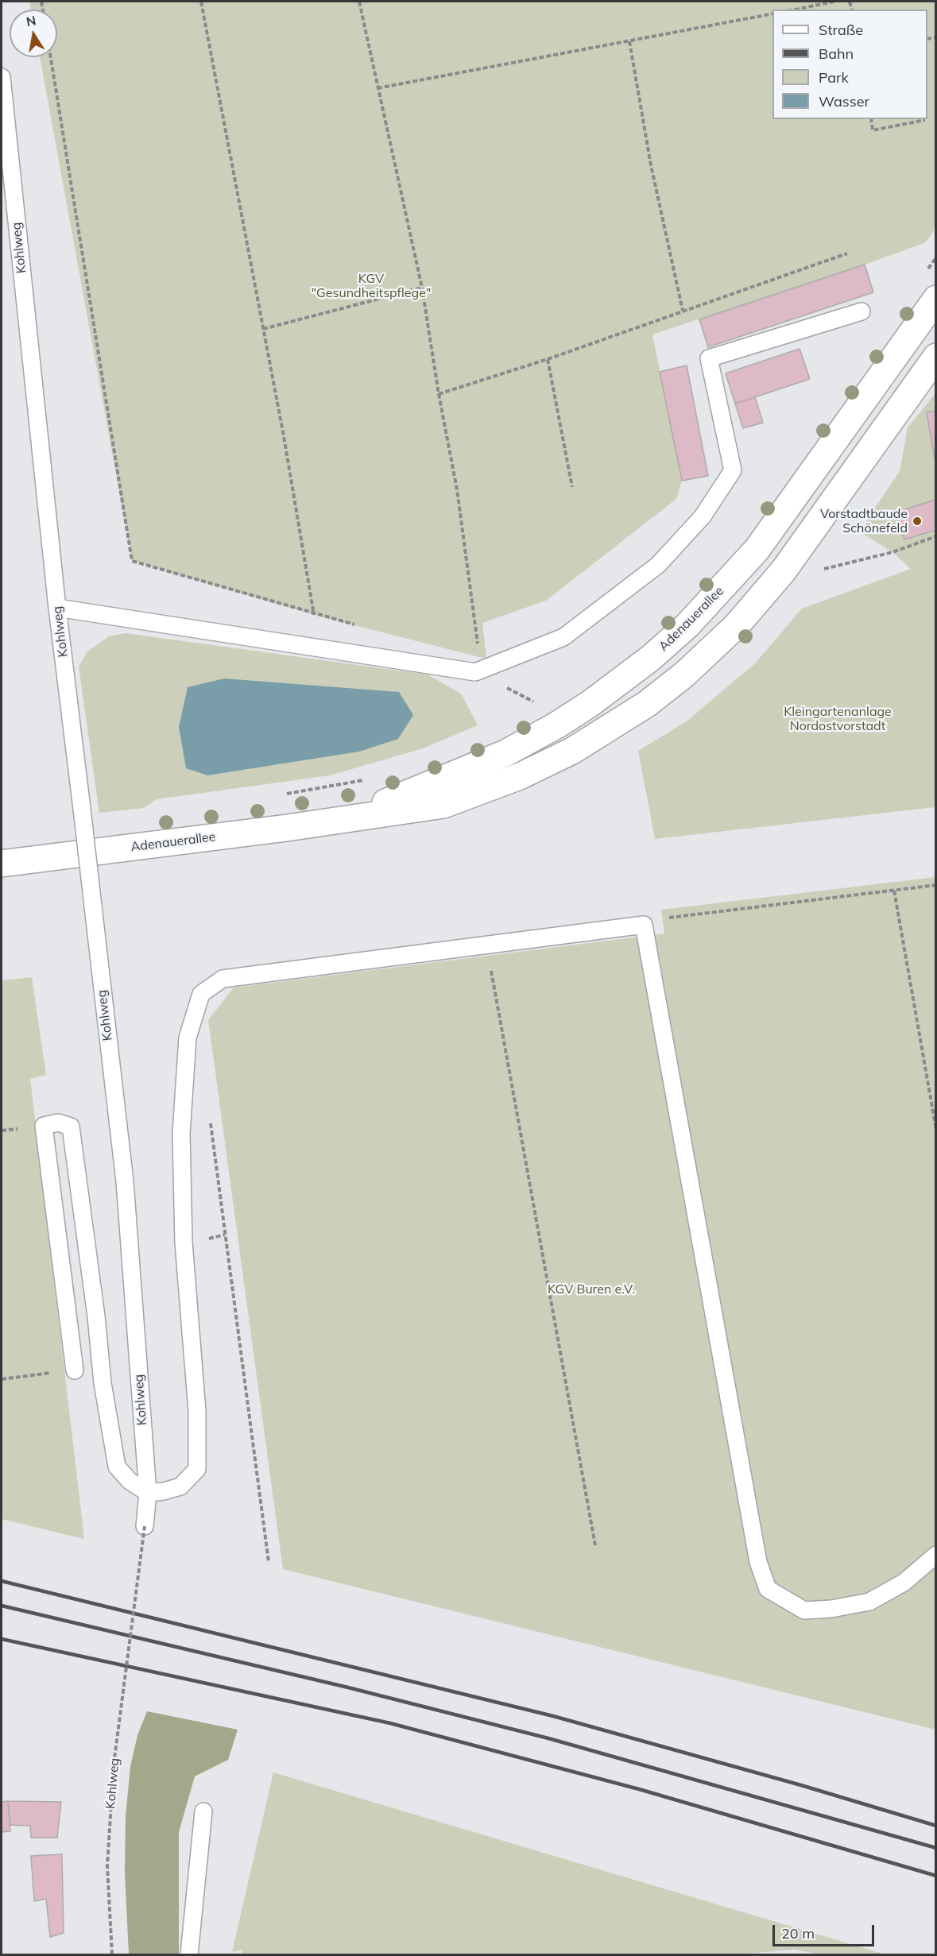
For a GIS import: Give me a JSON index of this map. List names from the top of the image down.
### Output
{
  "streets": {
    "main road": ["Adenauerallee"],
    "lane": ["Kohlweg"]
  },
  "parks": ["KGV \"Gesundheitspflege\"", "Kleingartenanlage Nordostvorstadt", "KGV Buren e.V."],
  "places": ["Vorstadtbaude Schönefeld"],
  "legend": [
    "Straße",
    "Bahn",
    "Park",
    "Wasser"
  ],
  "scale_bar": "20 m",
  "north": "top"
}
